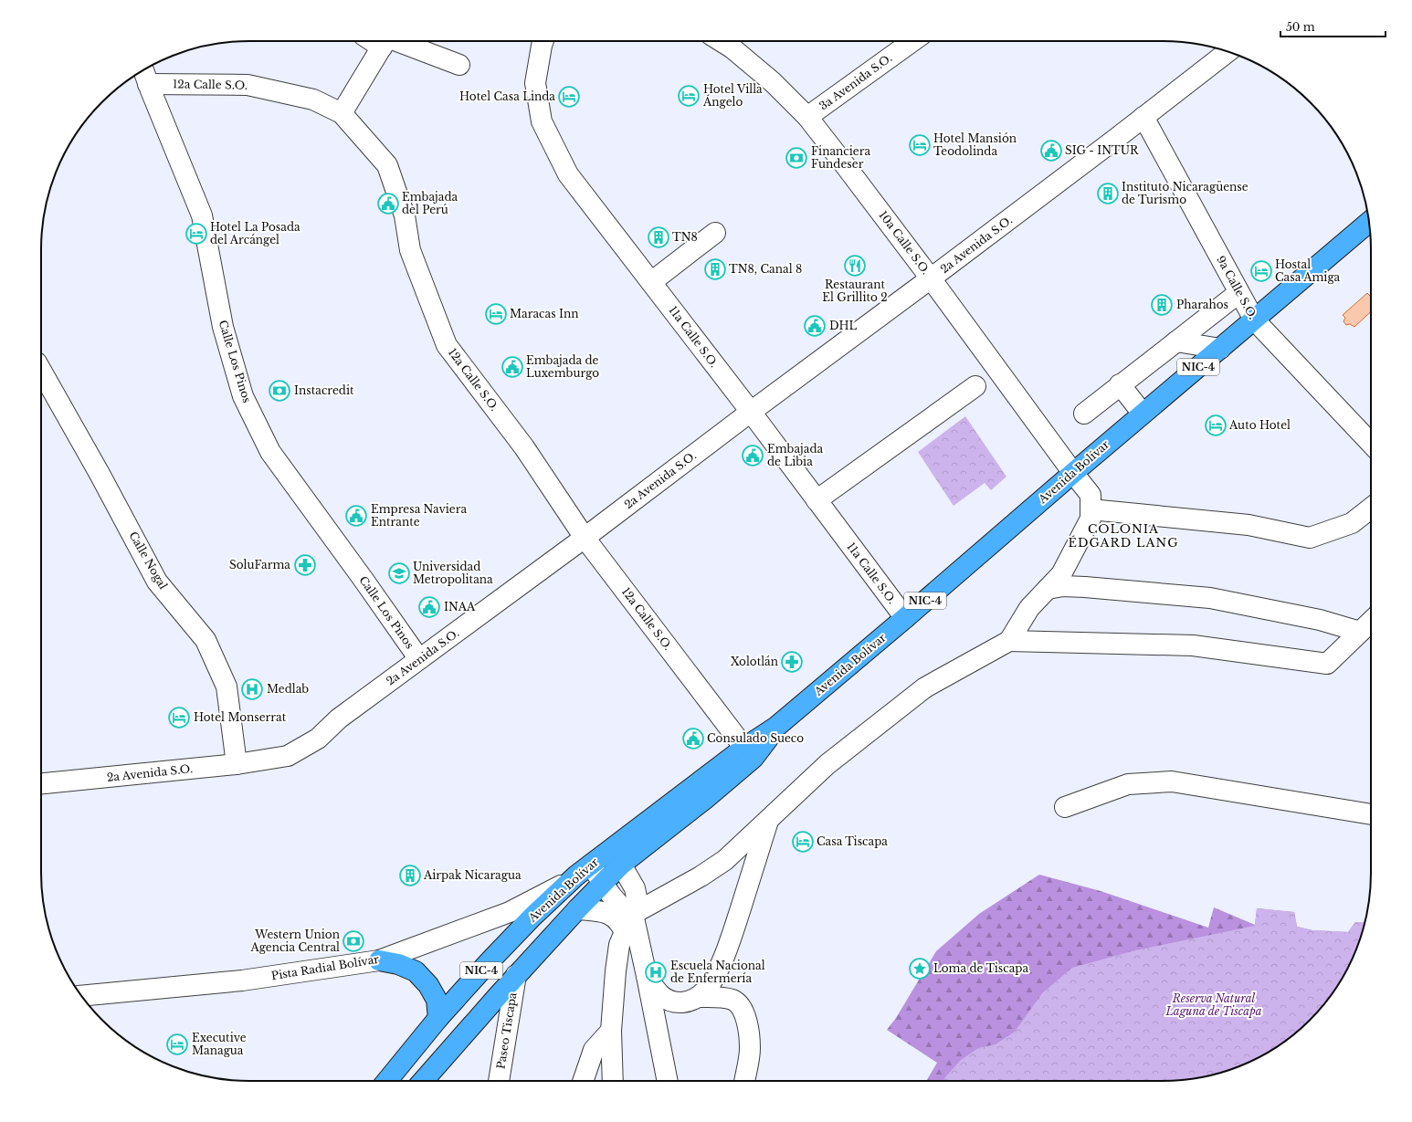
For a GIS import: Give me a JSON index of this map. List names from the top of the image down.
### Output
{
  "streets": {
    "highway": ["NIC-4", "Avenida Bolívar"],
    "street": [
      "3a Avenida S.O.",
      "12a Calle S.O.",
      "10a Calle S.O.",
      "2a Avenida S.O.",
      "9a Calle S.O.",
      "11a Calle S.O.",
      "Calle Los Pinos",
      "Calle Nogal",
      "Pista Radial Bolívar",
      "Paseo Tiscapa"
    ]
  },
  "crossings": [
    ["3a Avenida S.O.", "10a Calle S.O."],
    ["12a Calle S.O.", "2a Avenida S.O."],
    ["12a Calle S.O.", "Calle Los Pinos"],
    ["12a Calle S.O.", "Avenida Bolívar"],
    ["10a Calle S.O.", "2a Avenida S.O."],
    ["10a Calle S.O.", "Avenida Bolívar"],
    ["2a Avenida S.O.", "9a Calle S.O."],
    ["2a Avenida S.O.", "11a Calle S.O."],
    ["2a Avenida S.O.", "Calle Los Pinos"],
    ["2a Avenida S.O.", "Calle Nogal"],
    ["9a Calle S.O.", "Avenida Bolívar"],
    ["11a Calle S.O.", "Avenida Bolívar"],
    ["Avenida Bolívar", "Pista Radial Bolívar"],
    ["Avenida Bolívar", "Paseo Tiscapa"]
  ],
  "districts": ["COLONIA ÉDGARD LANG"],
  "parks": ["Reserva Natural Laguna de Tiscapa"],
  "places": {
    "hotel": [
      "Hotel Villa Ángelo",
      "Hotel Casa Linda",
      "Hotel Mansión Teodolinda",
      "Hotel La Posada del Arcángel",
      "Hostal Casa Amiga",
      "Maracas Inn",
      "Auto Hotel",
      "Hotel Monserrat",
      "Casa Tiscapa",
      "Executive Managua"
    ],
    "public building": [
      "SIG - INTUR",
      "Embajada del Perú",
      "DHL",
      "Embajada de Luxemburgo",
      "Embajada de Libia",
      "Empresa Naviera Entrante",
      "INAA",
      "Consulado Sueco"
    ],
    "bank": ["Financiera Fundeser", "Instacredit", "Western Union Agencia Central"],
    "building": [
      "Instituto Nicaragüense de Turismo",
      "TN8",
      "TN8, Canal 8",
      "Pharahos",
      "Airpak Nicaragua"
    ],
    "restaurant": ["Restaurant El Grillito 2"],
    "pharmacy": ["SoluFarma", "Xolotlán"],
    "school or university": ["Universidad Metropolitana"],
    "hospital": ["Medlab", "Escuela Nacional de Enfermería"],
    "place": ["Loma de Tiscapa"]
  },
  "scale_bar": "50 m"
}
